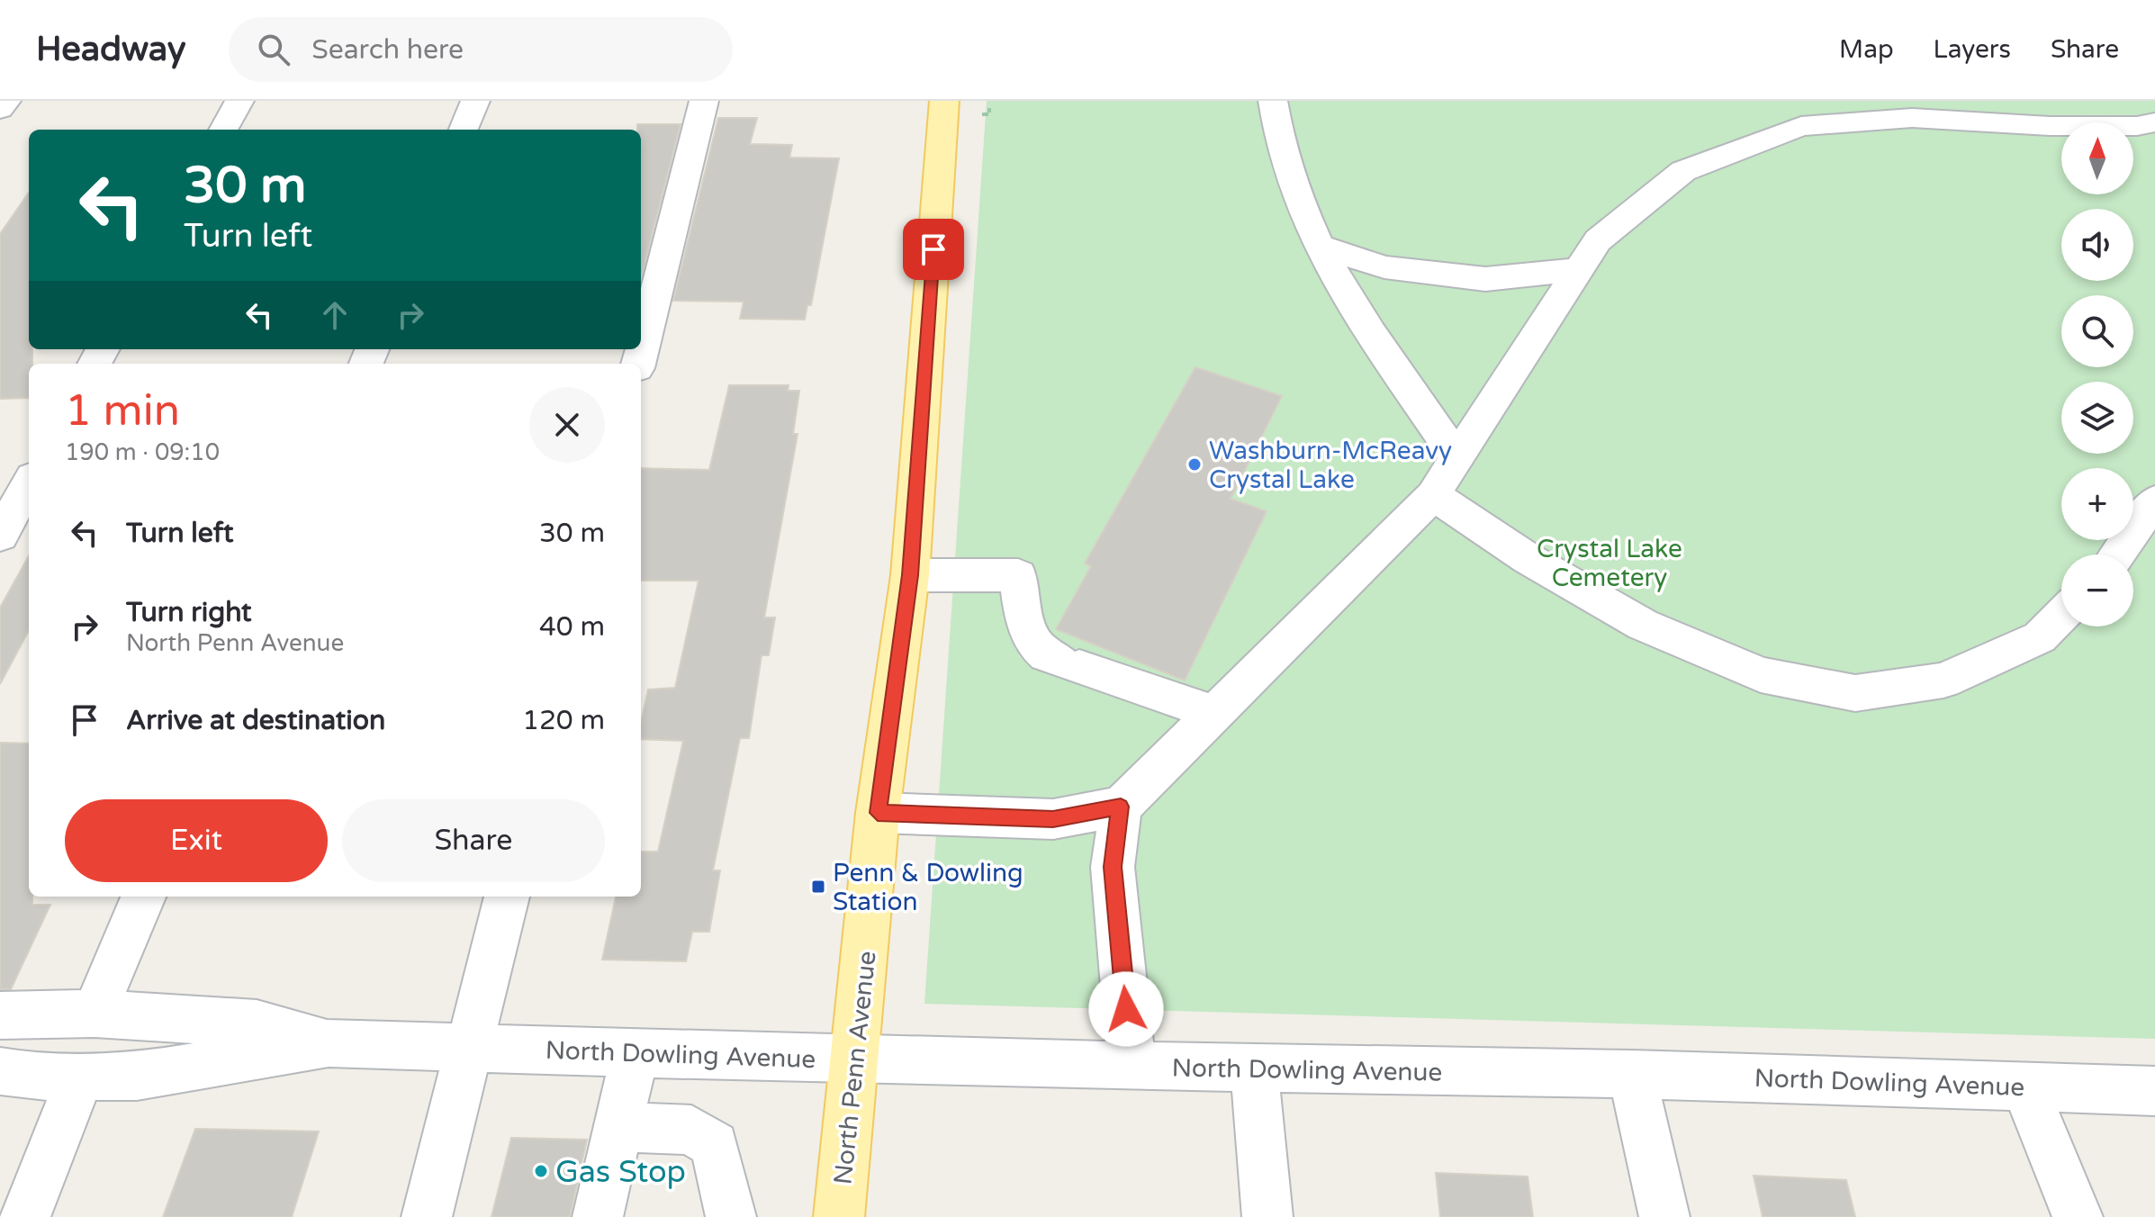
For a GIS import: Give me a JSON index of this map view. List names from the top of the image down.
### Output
{
  "streets": {
    "main road": ["North Penn Avenue"],
    "street": ["North Dowling Avenue"]
  },
  "crossings": [
    ["North Dowling Avenue", "North Penn Avenue"]
  ],
  "parks": ["Crystal Lake Cemetery"],
  "places": {
    "other": ["Washburn-McReavy Crystal Lake", "Gas Stop"],
    "transit": ["Penn & Dowling Station"]
  },
  "north": "top",
  "page": {
    "header": "Headway",
    "search": "Search here",
    "nav": ["Map", "Layers", "Share"],
    "map_buttons": ["+", "−"],
    "turn": ["30 m", "Turn left"],
    "heading": ["1 min", "190 m · 09:10"],
    "list": [
      {
        "name": "Turn left",
        "value": "30 m"
      },
      {
        "name": "Turn right",
        "note": "North Penn Avenue",
        "value": "40 m"
      },
      {
        "name": "Arrive at destination",
        "value": "120 m"
      }
    ],
    "buttons": ["Exit", "Share"]
  }
}
